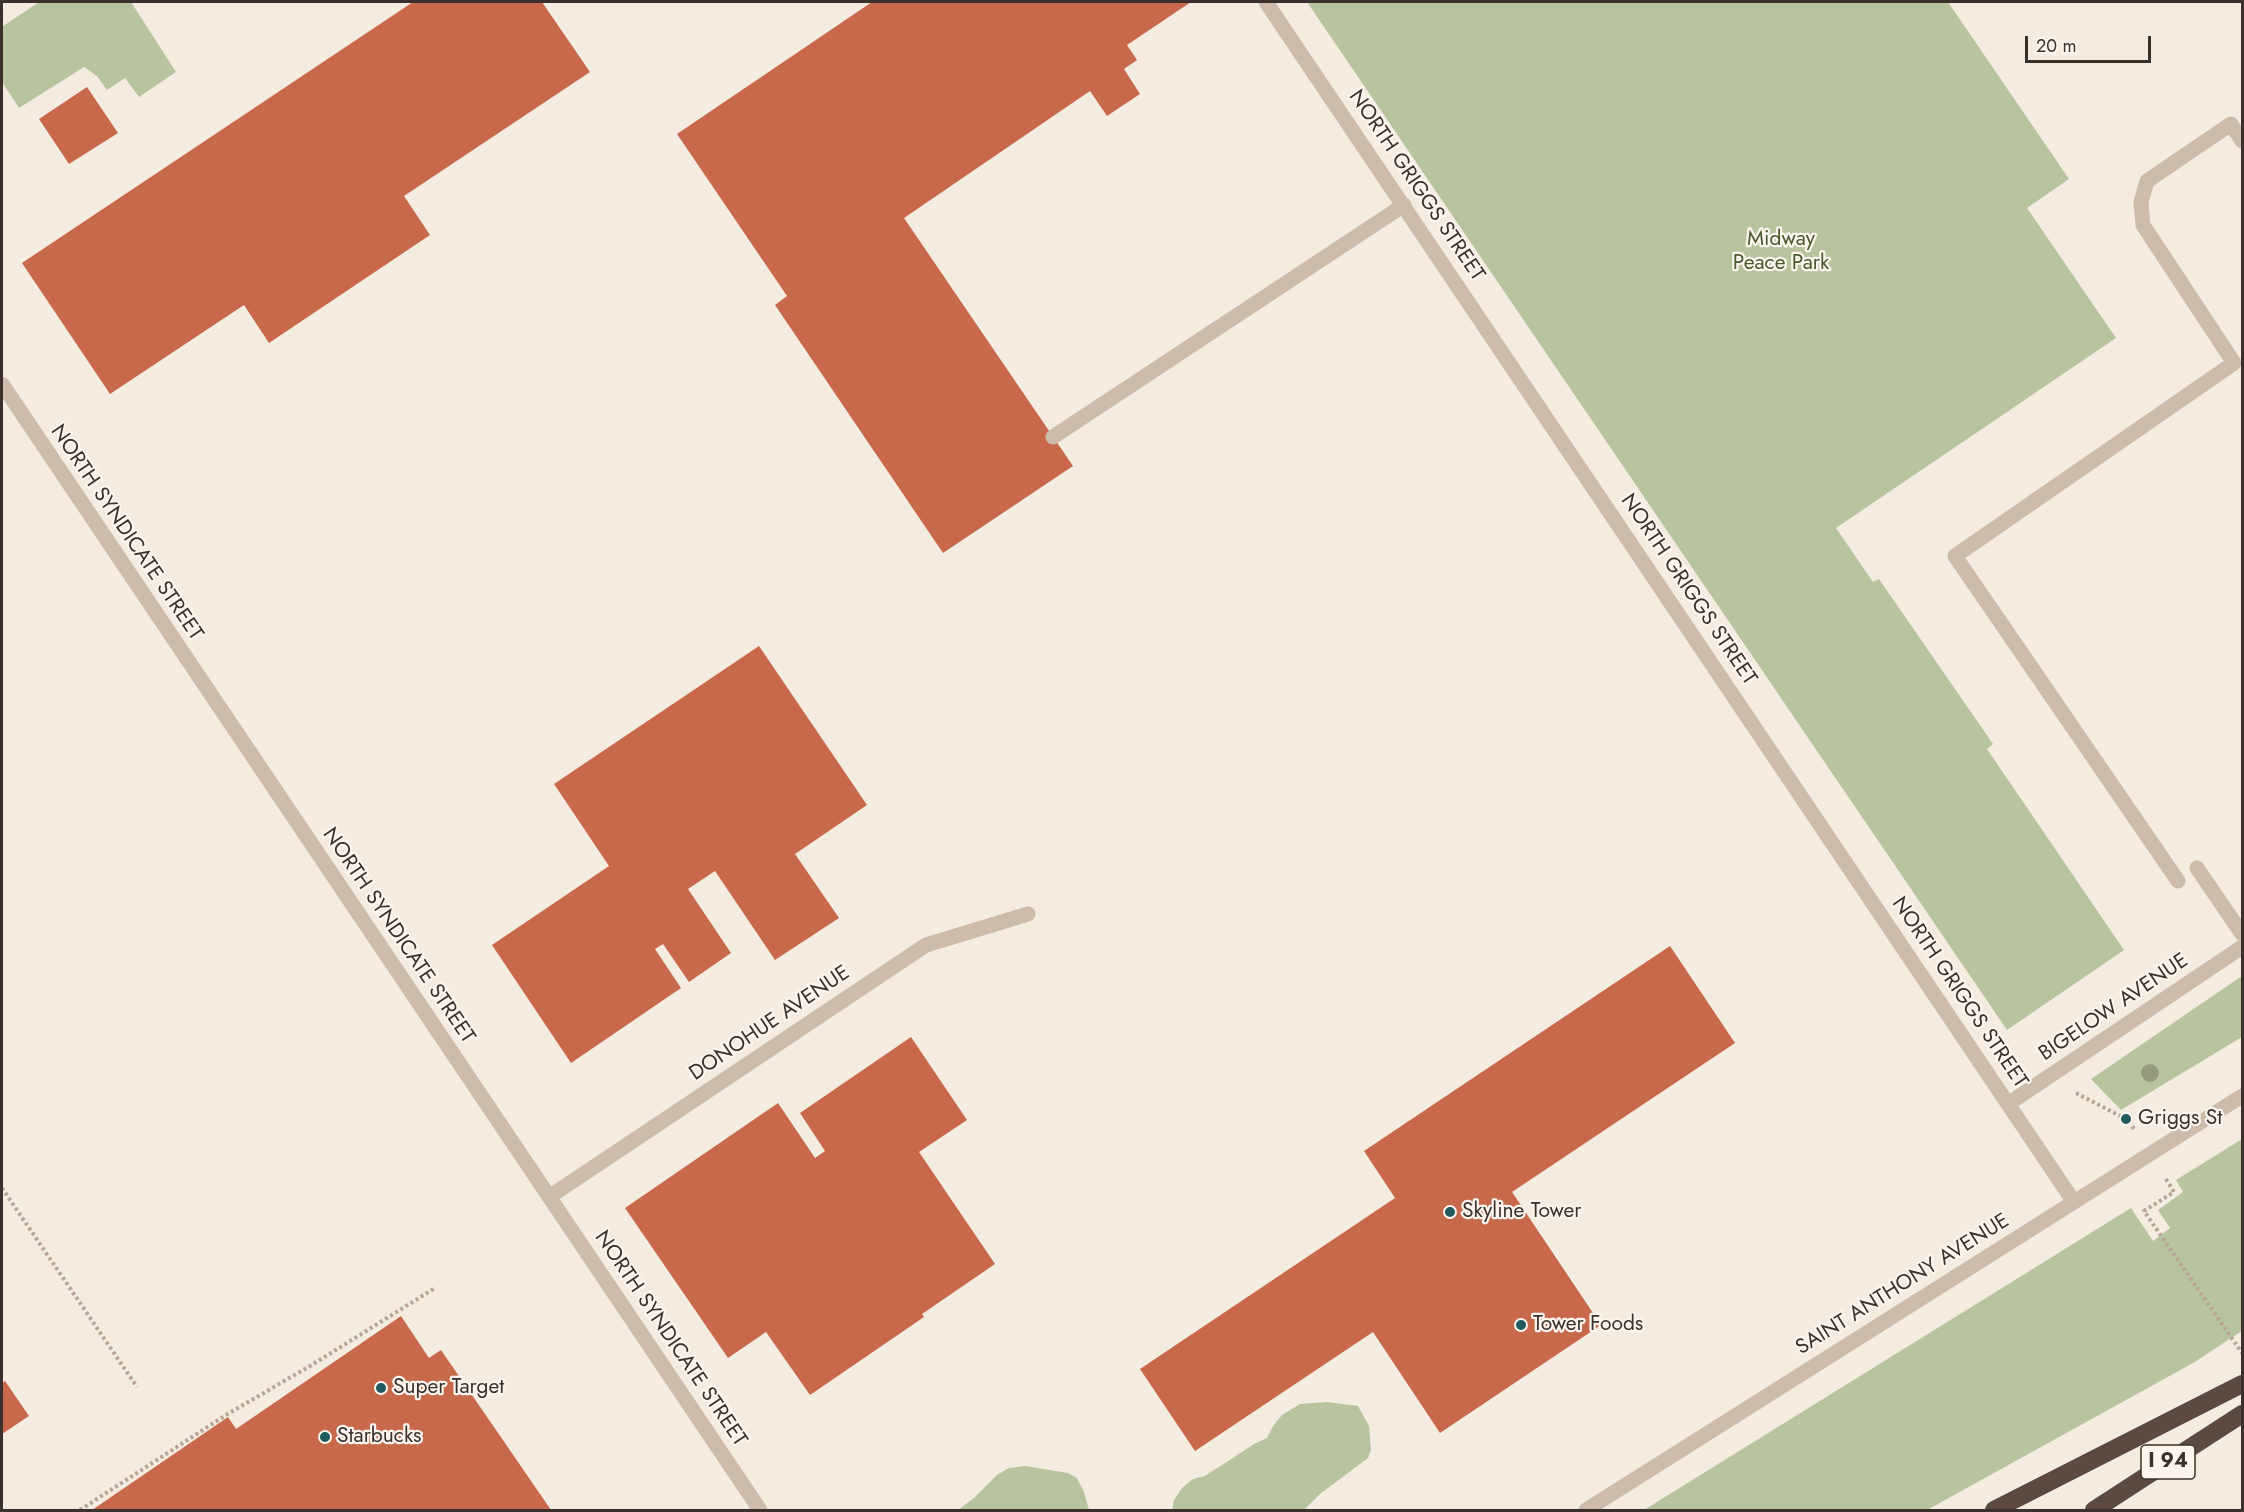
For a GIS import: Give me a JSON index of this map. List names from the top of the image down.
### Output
{
  "streets": {
    "highway": ["I 94"],
    "street": [
      "NORTH GRIGGS STREET",
      "NORTH SYNDICATE STREET",
      "BIGELOW AVENUE",
      "DONOHUE AVENUE",
      "SAINT ANTHONY AVENUE"
    ]
  },
  "crossings": [
    ["NORTH GRIGGS STREET", "BIGELOW AVENUE"],
    ["NORTH GRIGGS STREET", "SAINT ANTHONY AVENUE"],
    ["NORTH SYNDICATE STREET", "DONOHUE AVENUE"]
  ],
  "parks": ["Midway Peace Park"],
  "places": [
    "Griggs St",
    "Skyline Tower",
    "Tower Foods",
    "Super Target",
    "Starbucks"
  ],
  "scale_bar": "20 m"
}
